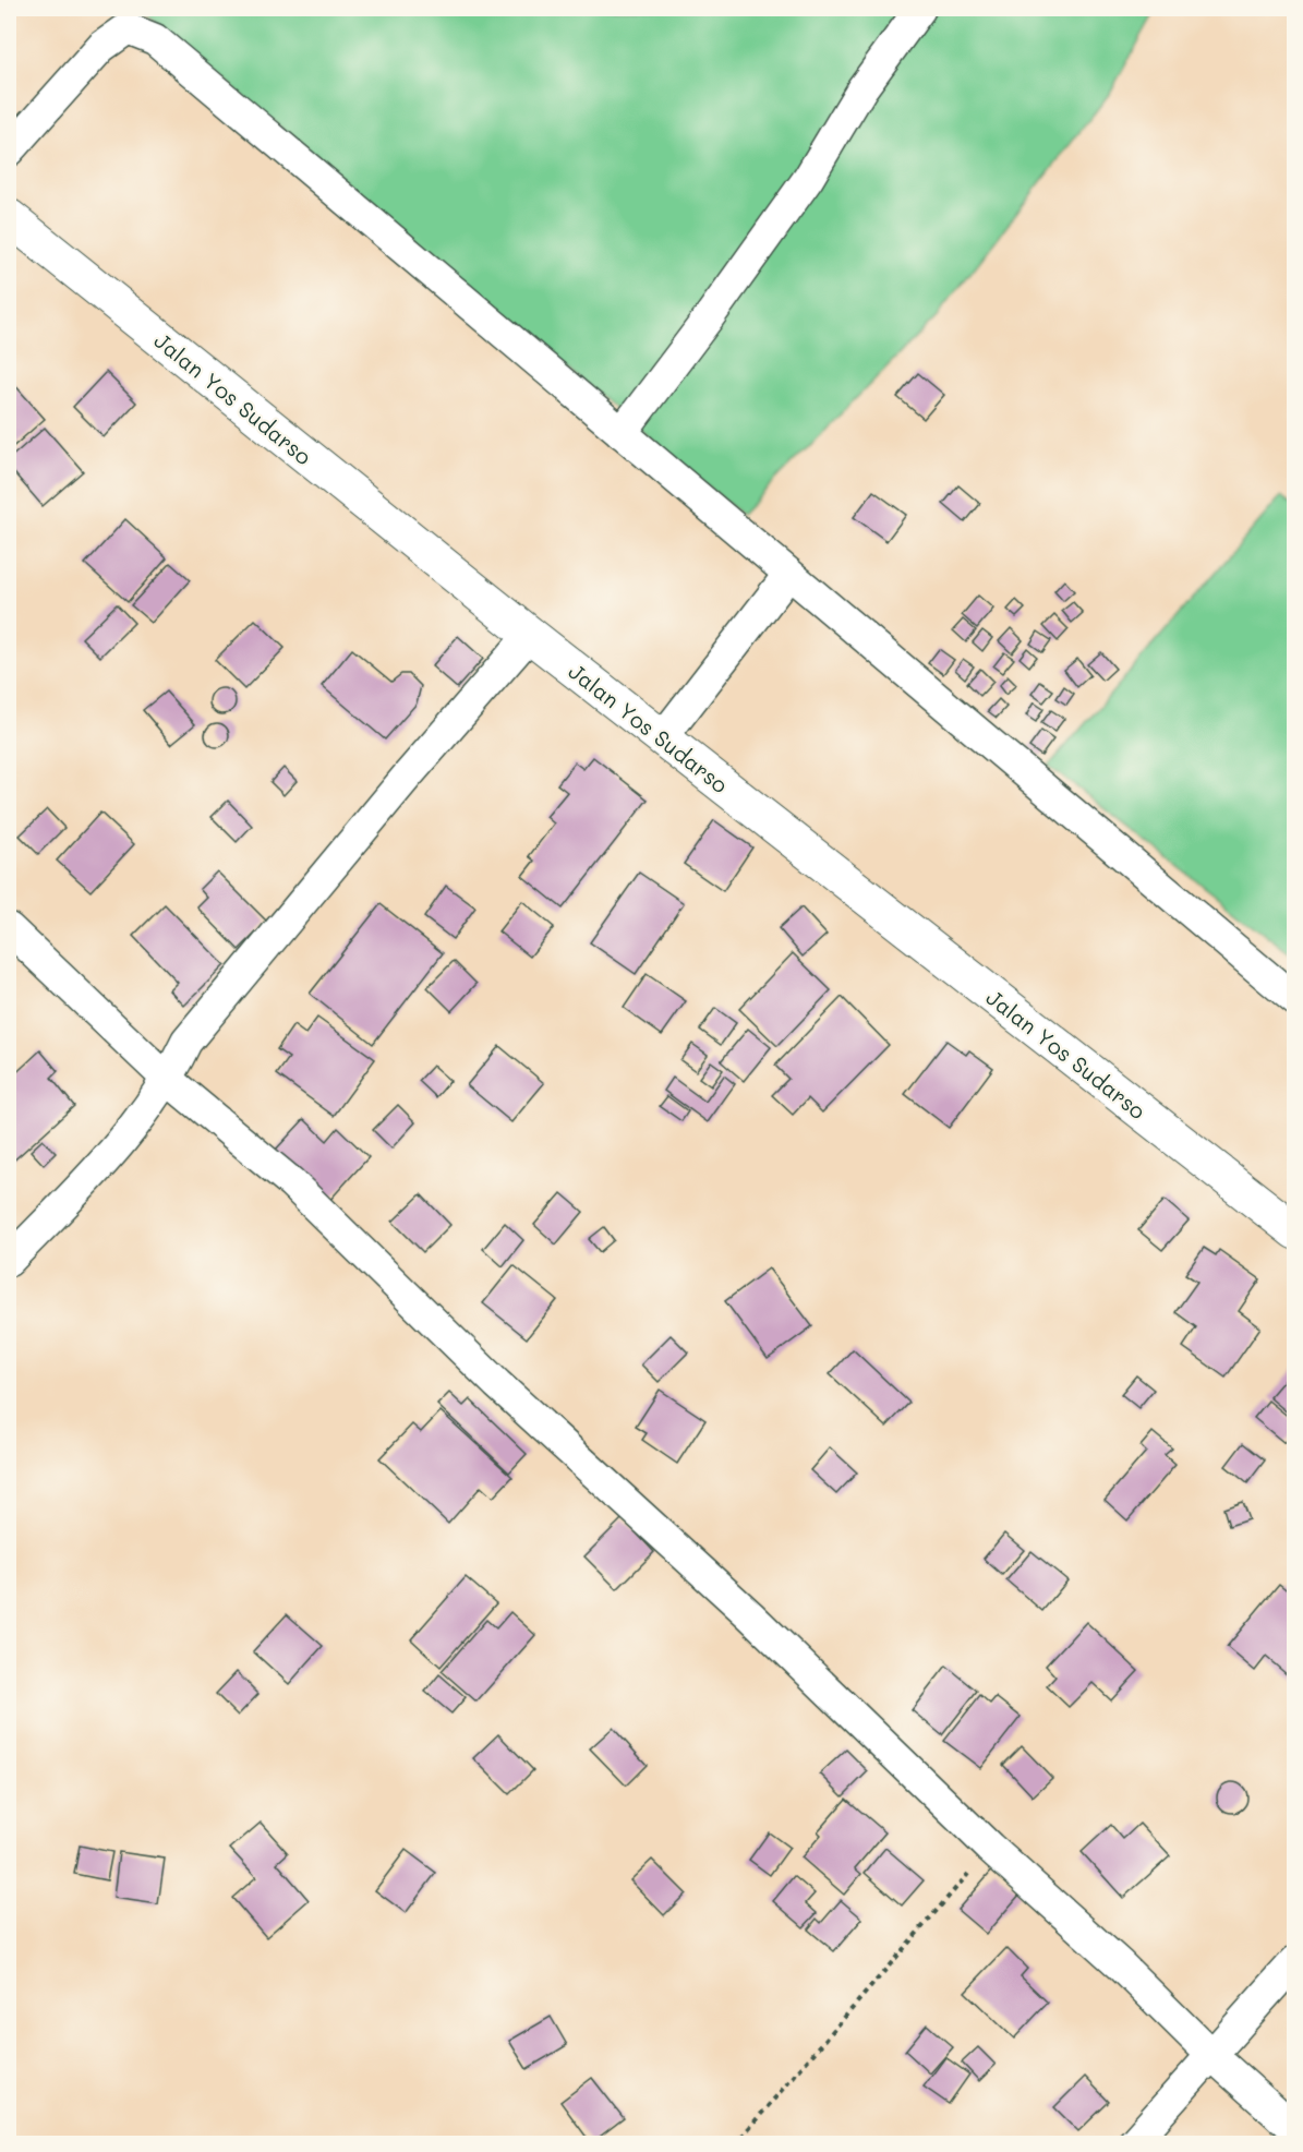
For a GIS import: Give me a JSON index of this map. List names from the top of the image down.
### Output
{
  "streets": {
    "main road": ["Jalan Yos Sudarso"]
  }
}
